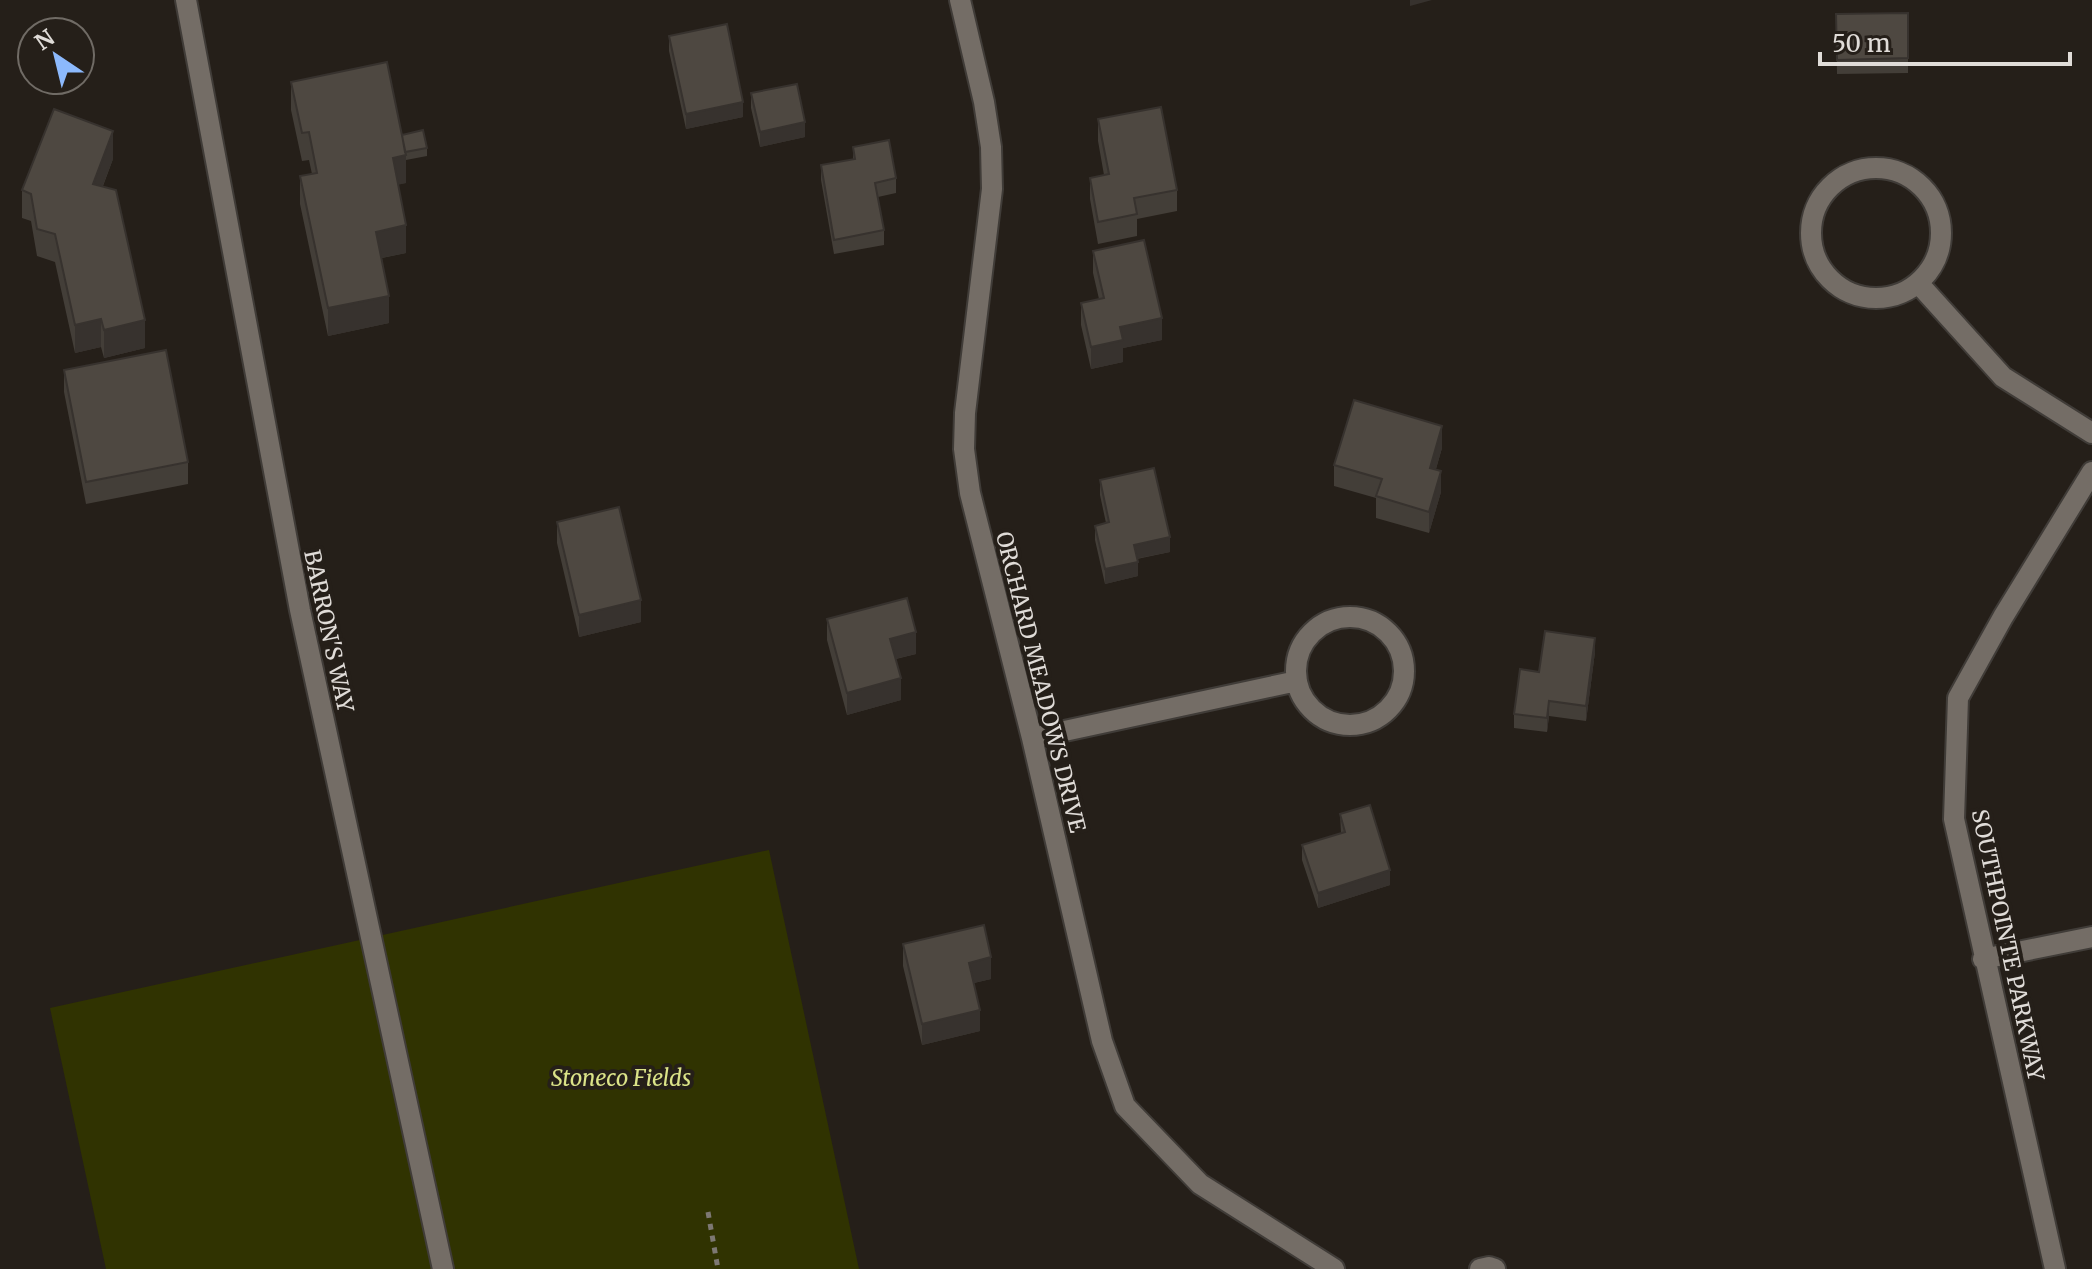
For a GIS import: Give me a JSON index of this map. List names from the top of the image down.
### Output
{
  "streets": {
    "street": ["BARRON'S WAY", "ORCHARD MEADOWS DRIVE", "SOUTHPOINTE PARKWAY"]
  },
  "parks": ["Stoneco Fields"],
  "scale_bar": "50 m",
  "north": "top left"
}
